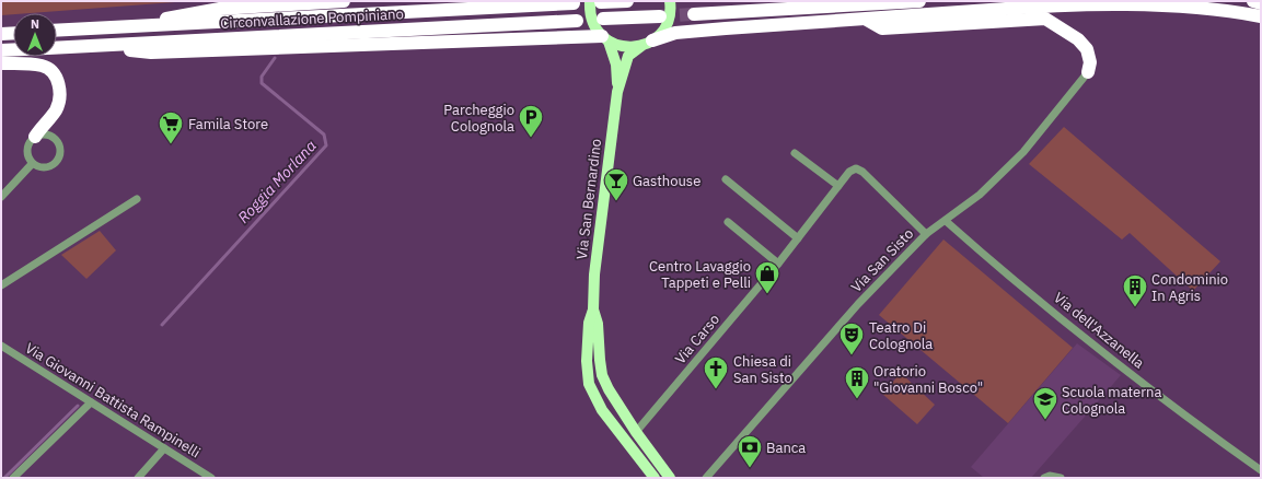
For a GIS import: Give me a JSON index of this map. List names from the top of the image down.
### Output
{
  "streets": {
    "highway": ["Circonvallazione Pompiniano"],
    "main road": ["Via San Bernardino"],
    "street": [
      "Via San Sisto",
      "Via dell'Azzanella",
      "Via Carso",
      "Via Giovanni Battista Rampinelli"
    ]
  },
  "crossings": [
    ["Via San Sisto", "Via dell'Azzanella"],
    ["Via San Sisto", "Via Carso"]
  ],
  "water": ["Roggia Morlana"],
  "places": {
    "parking": ["Parcheggio Colognola"],
    "supermarket": ["Famila Store"],
    "bar": ["Gasthouse"],
    "shop": ["Centro Lavaggio Tappeti e Pelli"],
    "building": ["Condominio In Agris", "Oratorio \"Giovanni Bosco\""],
    "theatre": ["Teatro Di Colognola"],
    "church": ["Chiesa di San Sisto"],
    "school or university": ["Scuola materna Colognola"],
    "bank": ["Banca"]
  },
  "north": "top"
}
